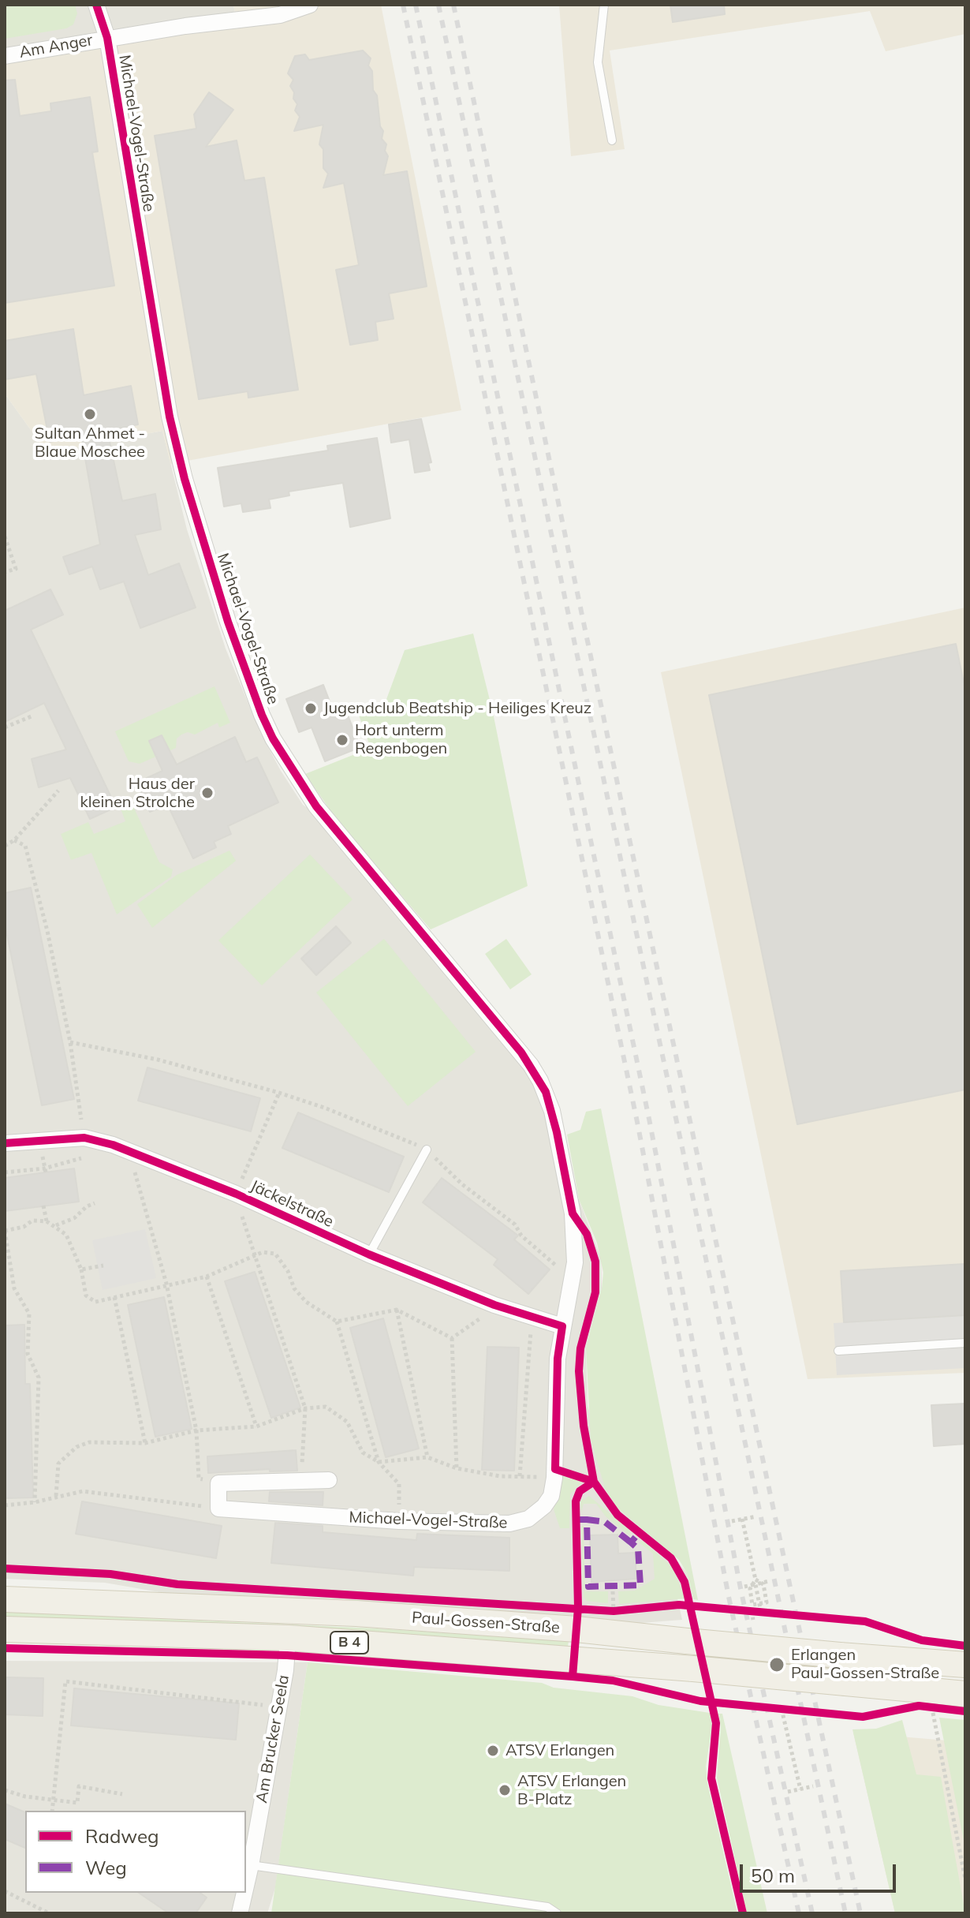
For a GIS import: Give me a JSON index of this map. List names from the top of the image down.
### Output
{
  "streets": {
    "main road": ["Paul-Gossen-Straße", "B 4"],
    "street": [
      "Am Anger",
      "Michael-Vogel-Straße",
      "Jäckelstraße",
      "Am Brucker Seela"
    ]
  },
  "crossings": [
    ["Am Anger", "Michael-Vogel-Straße"],
    ["Michael-Vogel-Straße", "Jäckelstraße"],
    ["Paul-Gossen-Straße", "Am Brucker Seela"]
  ],
  "places": [
    "Sultan Ahmet - Blaue Moschee",
    "Jugendclub Beatship - Heiliges Kreuz",
    "Hort unterm Regenbogen",
    "Haus der kleinen Strolche",
    "Erlangen Paul-Gossen-Straße",
    "ATSV Erlangen",
    "ATSV Erlangen B-Platz"
  ],
  "legend": ["Radweg", "Weg"],
  "scale_bar": "50 m"
}
